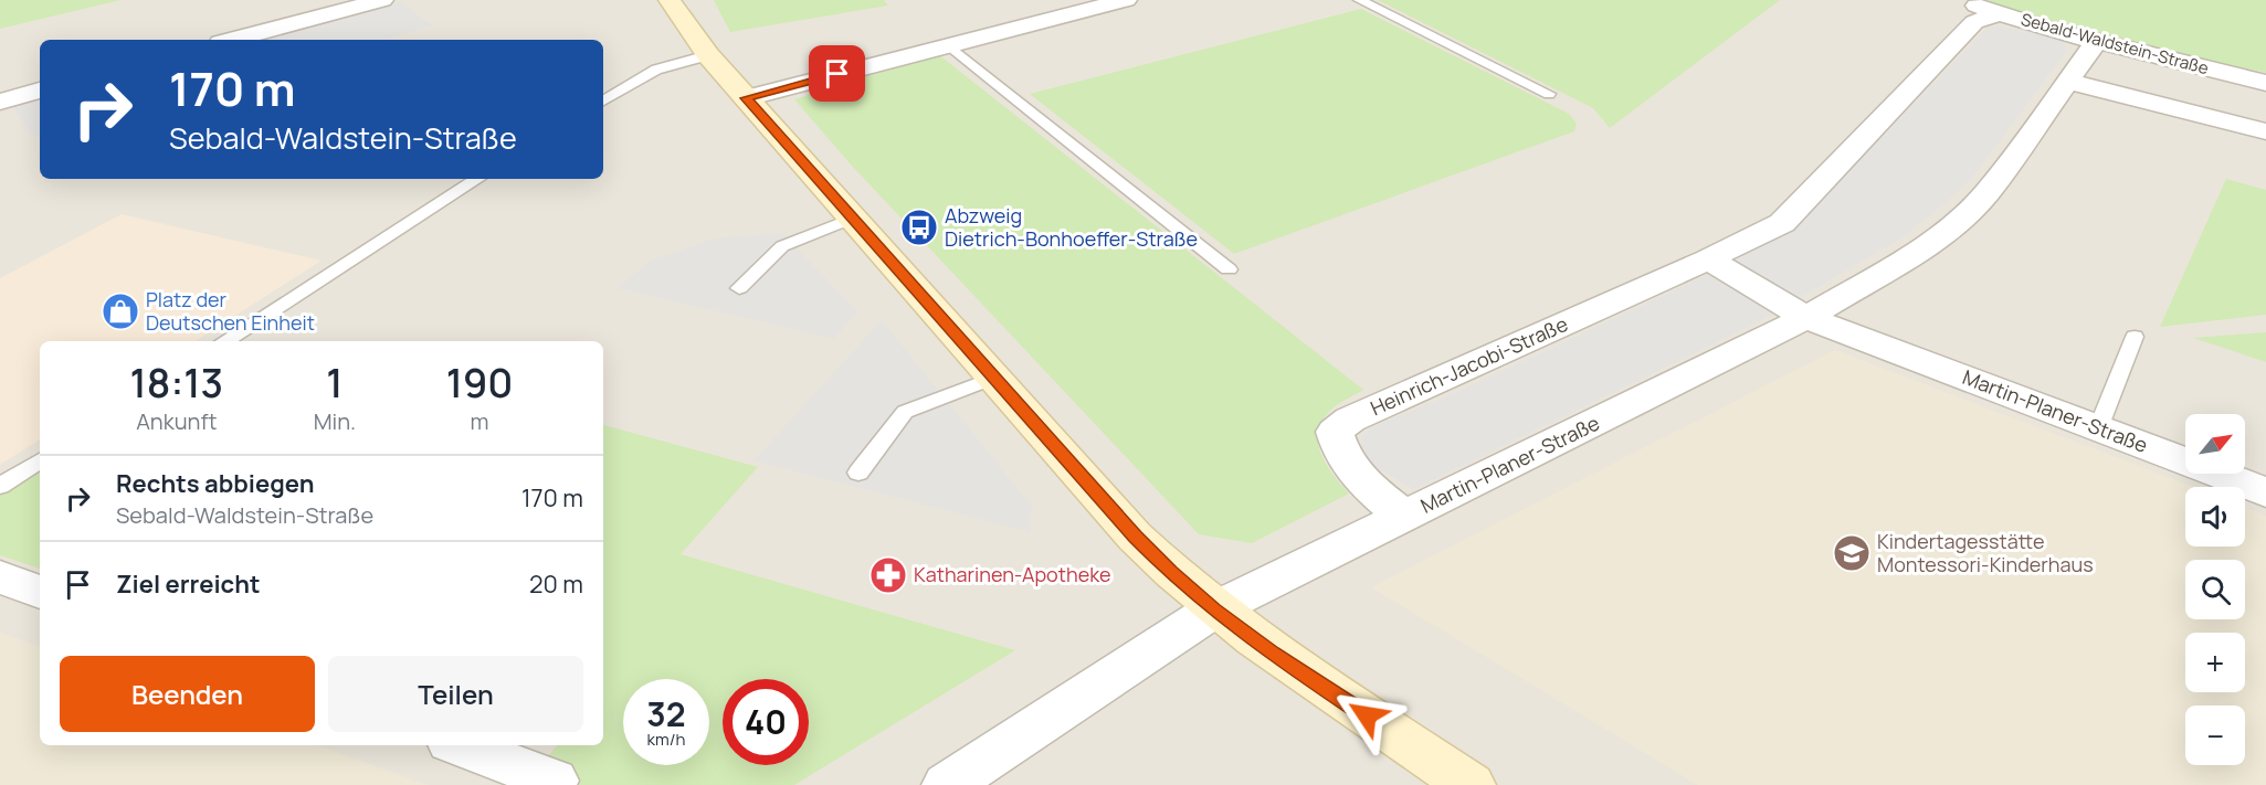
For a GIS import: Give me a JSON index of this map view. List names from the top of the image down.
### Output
{
  "streets": {
    "street": ["Sebald-Waldstein-Straße", "Heinrich-Jacobi-Straße", "Martin-Planer-Straße"]
  },
  "crossings": [
    ["Sebald-Waldstein-Straße", "Heinrich-Jacobi-Straße"],
    ["Sebald-Waldstein-Straße", "Martin-Planer-Straße"],
    ["Heinrich-Jacobi-Straße", "Martin-Planer-Straße"]
  ],
  "places": {
    "bus stop": ["Abzweig Dietrich-Bonhoeffer-Straße"],
    "shop": ["Platz der Deutschen Einheit"],
    "school or university": ["Kindertagesstätte Montessori-Kinderhaus"],
    "pharmacy": ["Katharinen-Apotheke"]
  },
  "north": "top right",
  "page": {
    "turn": ["170 m", "Sebald-Waldstein-Straße"],
    "eta": [
      "18:13",
      "Ankunft",
      "1",
      "Min.",
      "190",
      "m"
    ],
    "map_buttons": ["+", "−"],
    "list": [
      {
        "name": "Rechts abbiegen",
        "note": "Sebald-Waldstein-Straße",
        "value": "170 m"
      },
      {
        "name": "Ziel erreicht",
        "value": "20 m"
      }
    ],
    "buttons": ["Beenden", "Teilen"],
    "speed": "32 km/h",
    "limit": "40"
  }
}
